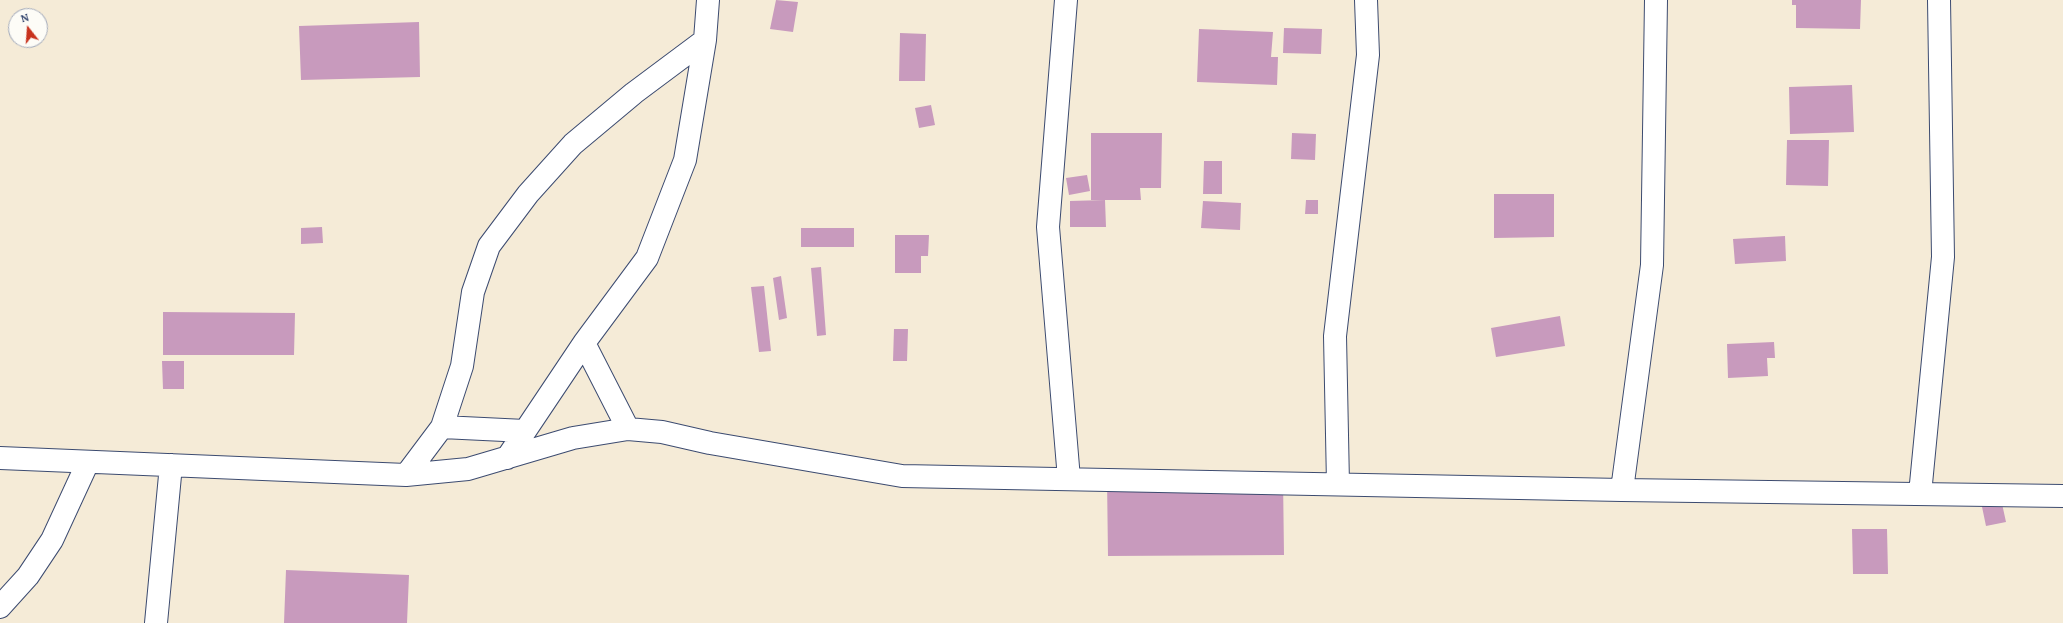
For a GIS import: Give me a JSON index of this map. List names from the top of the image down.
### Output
{
  "north": "top"
}
